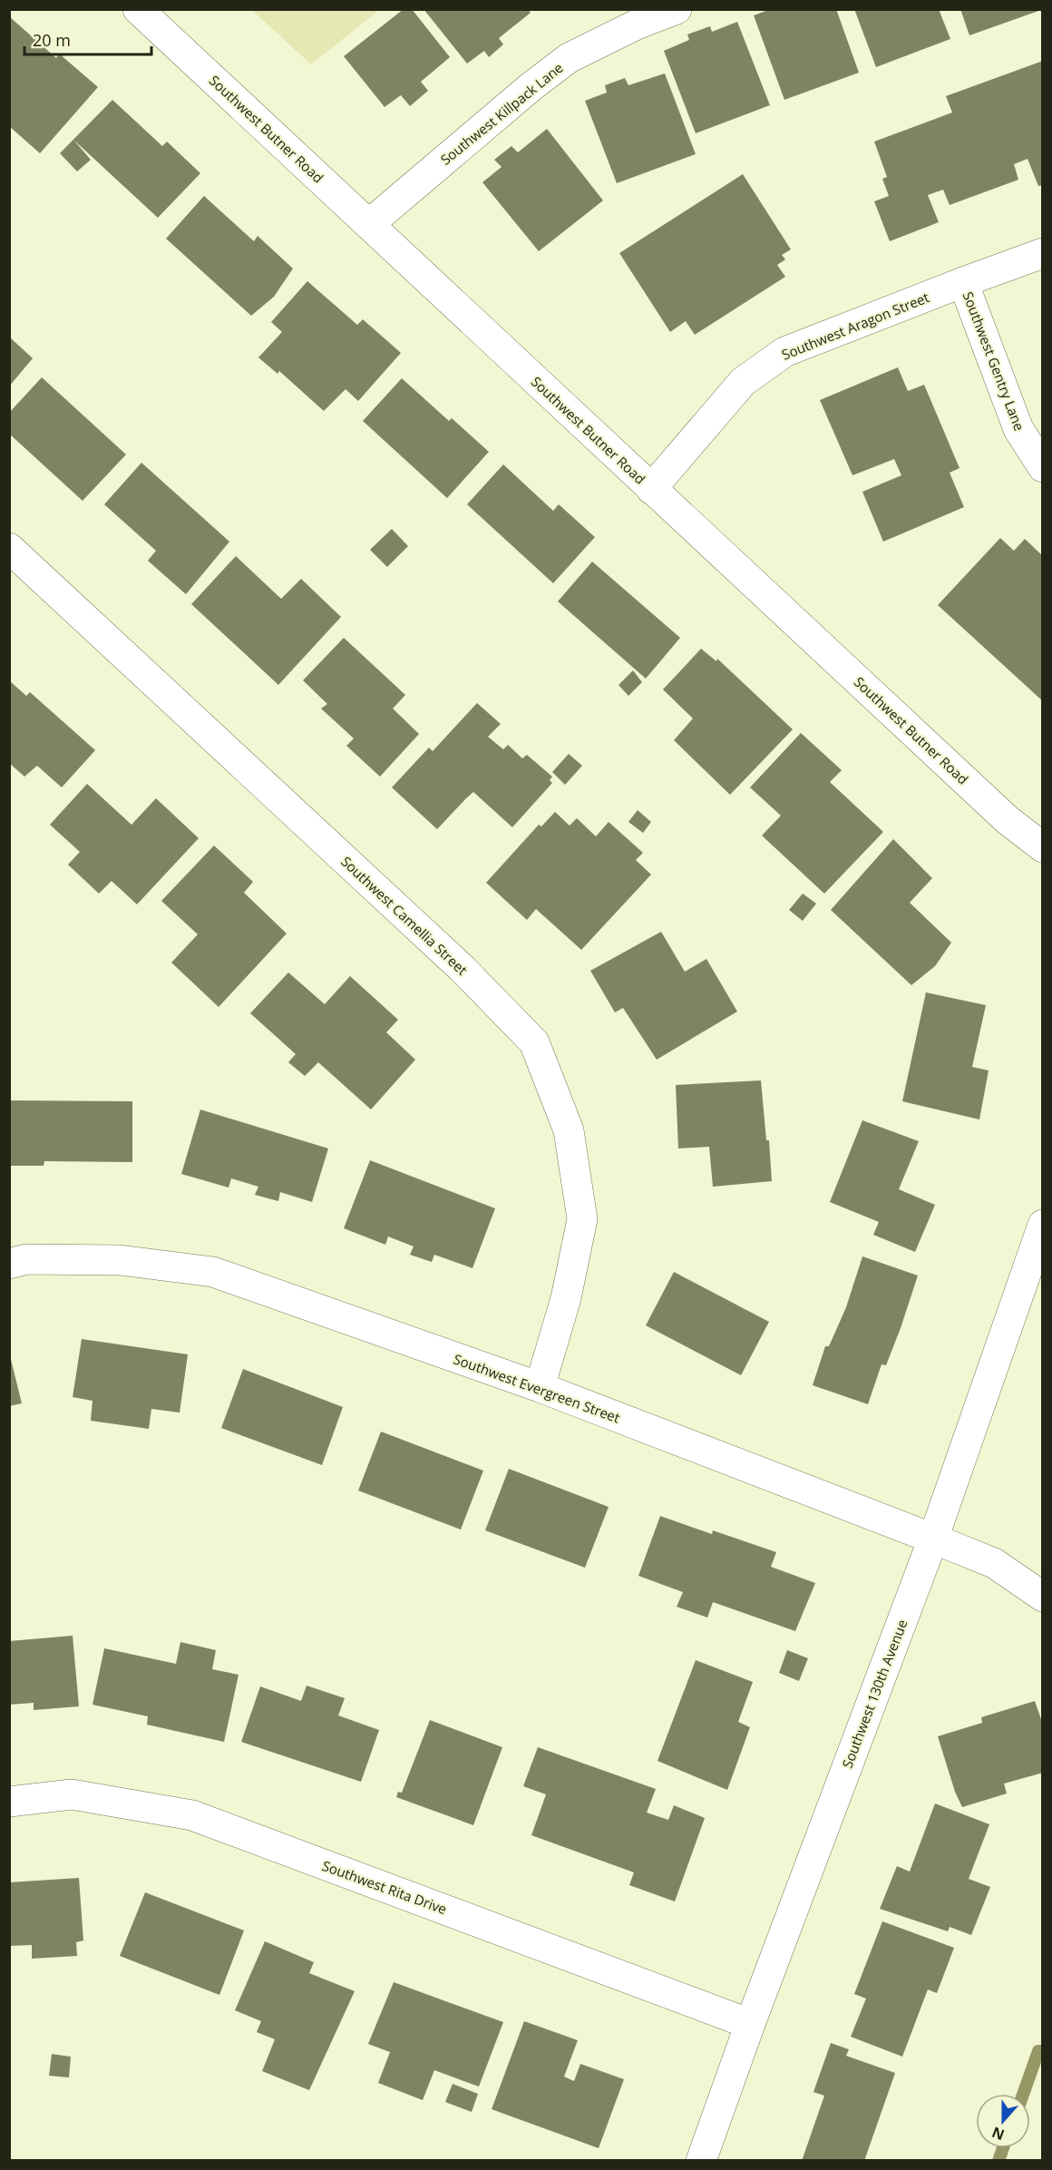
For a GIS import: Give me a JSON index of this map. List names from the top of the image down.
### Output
{
  "streets": {
    "street": [
      "Southwest Killpack Lane",
      "Southwest Butner Road",
      "Southwest Aragon Street",
      "Southwest Gentry Lane",
      "Southwest Camellia Street",
      "Southwest Evergreen Street",
      "Southwest 130th Avenue",
      "Southwest Rita Drive"
    ]
  },
  "crossings": [
    ["Southwest Killpack Lane", "Southwest Butner Road"],
    ["Southwest Butner Road", "Southwest Aragon Street"],
    ["Southwest Aragon Street", "Southwest Gentry Lane"],
    ["Southwest Camellia Street", "Southwest Evergreen Street"],
    ["Southwest Evergreen Street", "Southwest 130th Avenue"],
    ["Southwest 130th Avenue", "Southwest Rita Drive"]
  ],
  "scale_bar": "20 m",
  "north": "bottom"
}
